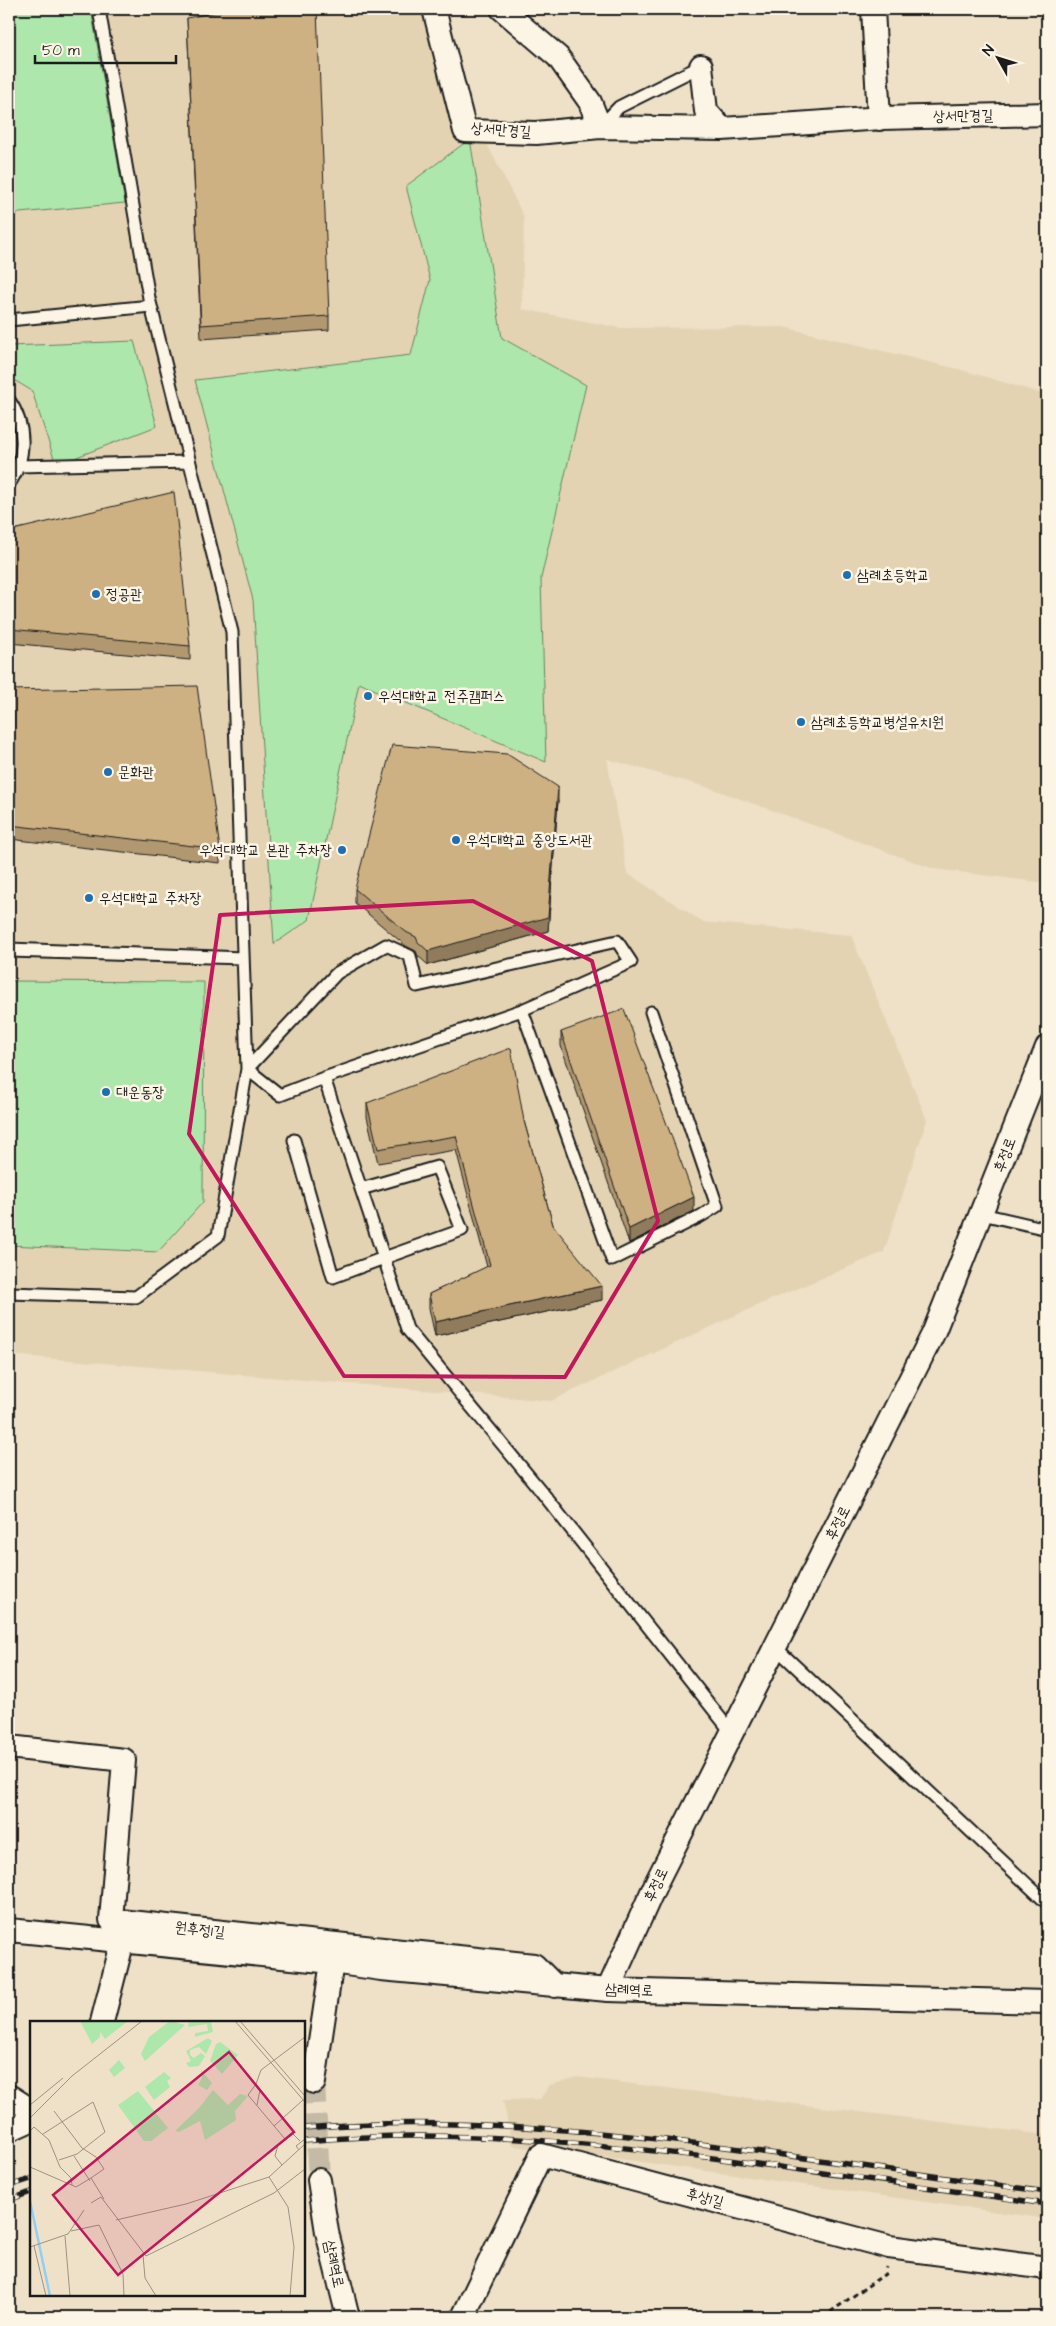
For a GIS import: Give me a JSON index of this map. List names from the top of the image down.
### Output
{
  "streets": {
    "street": [
      "상서만경길",
      "후정로",
      "원후정1길",
      "삼례역로",
      "후상1길"
    ]
  },
  "crossings": [
    ["후정로", "삼례역로"],
    ["원후정1길", "삼례역로"]
  ],
  "places": [
    "삼례초등학교",
    "정공관",
    "우석대학교 전주캠퍼스",
    "삼례초등학교병설유치원",
    "문화관",
    "우석대학교 중앙도서관",
    "우석대학교 본관 주차장",
    "우석대학교 주차장",
    "대운동장"
  ],
  "scale_bar": "50 m",
  "north": "top left"
}
